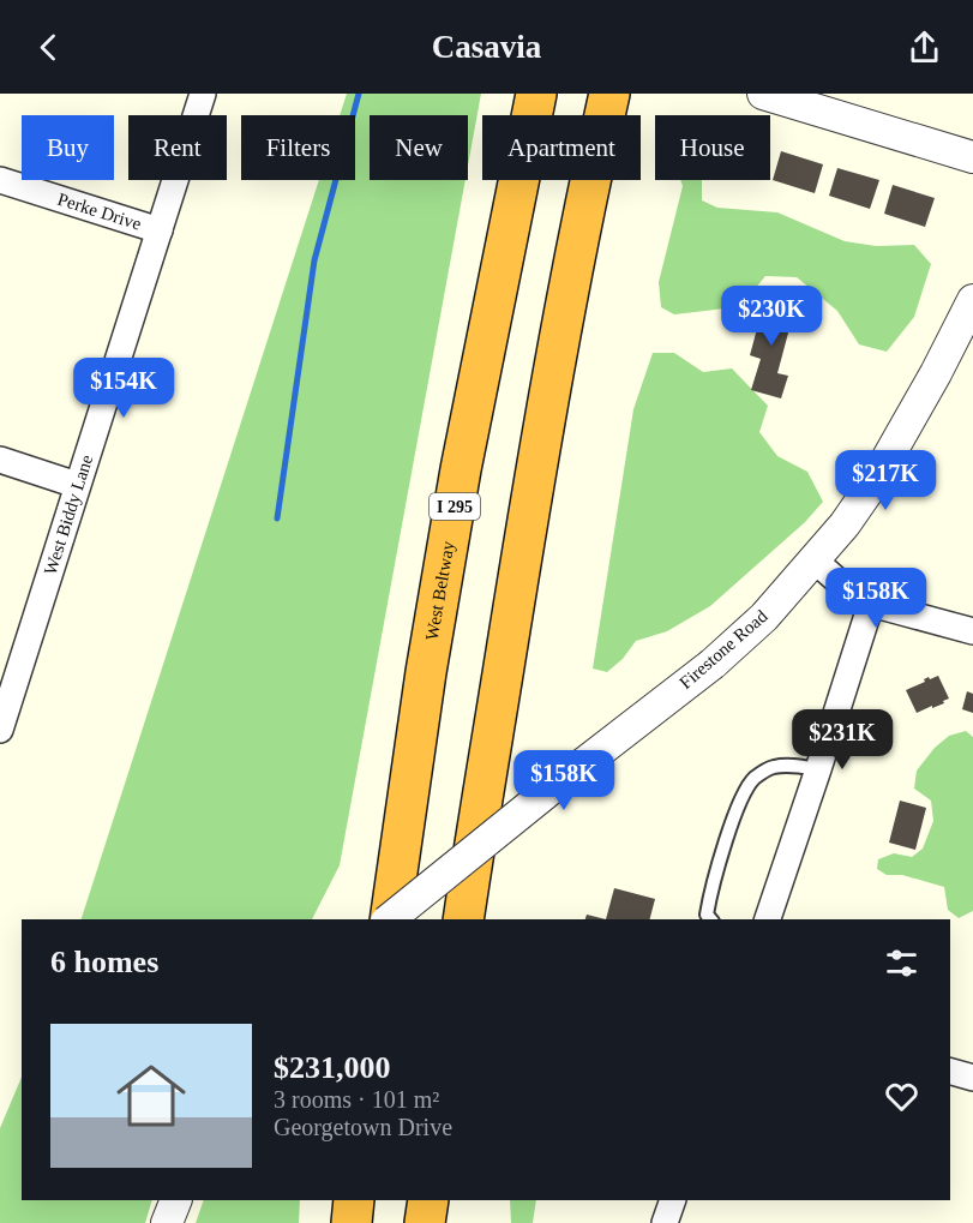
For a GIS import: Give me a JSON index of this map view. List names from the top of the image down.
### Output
{
  "streets": {
    "highway": ["I 295", "West Beltway"],
    "street": ["Perke Drive", "West Biddy Lane", "Firestone Road"]
  },
  "crossings": [
    ["Perke Drive", "West Biddy Lane"]
  ],
  "page": {
    "header": "Casavia",
    "chip": [
      "Buy",
      "Rent",
      "Filters",
      "New",
      "Apartment",
      "House"
    ],
    "price": [
      "$230K",
      "$154K",
      "$217K",
      "$158K",
      "$231K",
      "$158K"
    ],
    "heading": "6 homes",
    "list": [
      {
        "name": "$231,000",
        "note": "3 rooms · 101 m² · Georgetown Drive"
      }
    ]
  }
}
